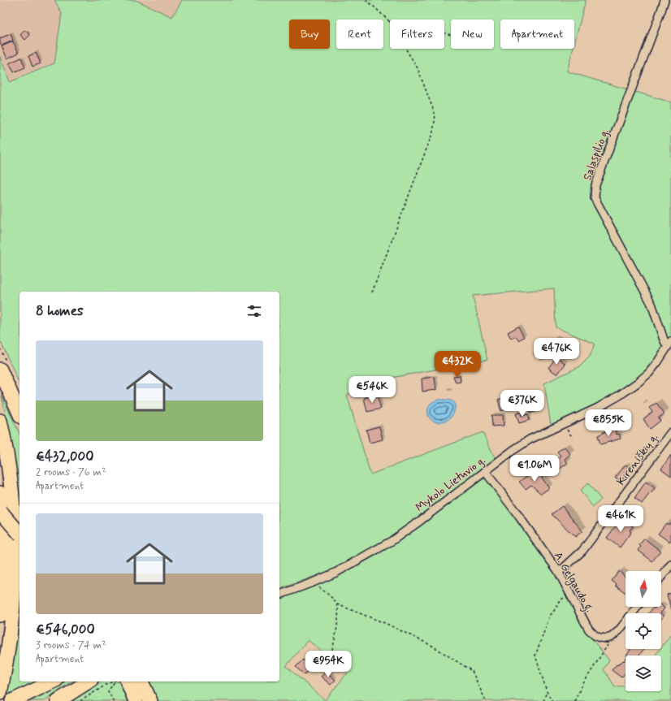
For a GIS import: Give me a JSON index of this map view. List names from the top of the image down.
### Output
{
  "streets": {
    "street": [
      "Salaspilio g.",
      "Kireniškių g.",
      "Mykolo Lietuvio g.",
      "A. Gelgaudo g."
    ]
  },
  "crossings": [
    ["Salaspilio g.", "Mykolo Lietuvio g."],
    ["Kireniškių g.", "A. Gelgaudo g."],
    ["Mykolo Lietuvio g.", "A. Gelgaudo g."]
  ],
  "north": "top",
  "page": {
    "chip": [
      "Buy",
      "Rent",
      "Filters",
      "New",
      "Apartment"
    ],
    "heading": "8 homes",
    "list": [
      {
        "name": "€432,000",
        "note": "2 rooms · 76 m² · Apartment"
      },
      {
        "name": "€546,000",
        "note": "3 rooms · 74 m² · Apartment"
      }
    ],
    "price": [
      "€476K",
      "€432K",
      "€546K",
      "€376K",
      "€855K",
      "€1.06M",
      "€461K",
      "€954K"
    ]
  }
}
